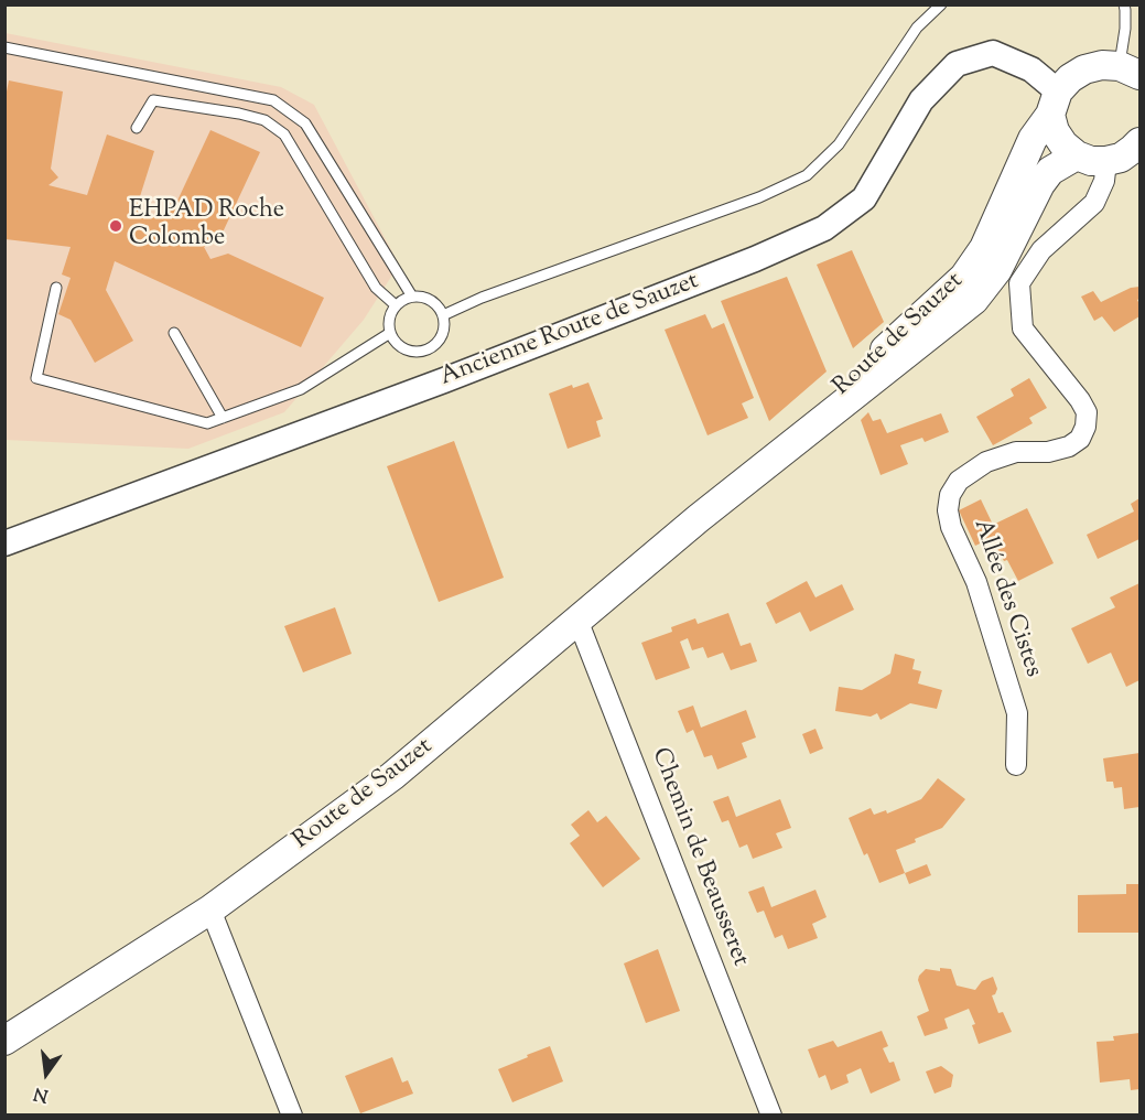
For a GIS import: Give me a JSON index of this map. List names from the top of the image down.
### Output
{
  "streets": {
    "main road": ["Route de Sauzet"],
    "street": ["Ancienne Route de Sauzet", "Allée des Cistes", "Chemin de Beausseret"]
  },
  "crossings": [
    ["Ancienne Route de Sauzet", "Route de Sauzet"],
    ["Route de Sauzet", "Chemin de Beausseret"]
  ],
  "places": ["EHPAD Roche Colombe"],
  "north": "bottom"
}
